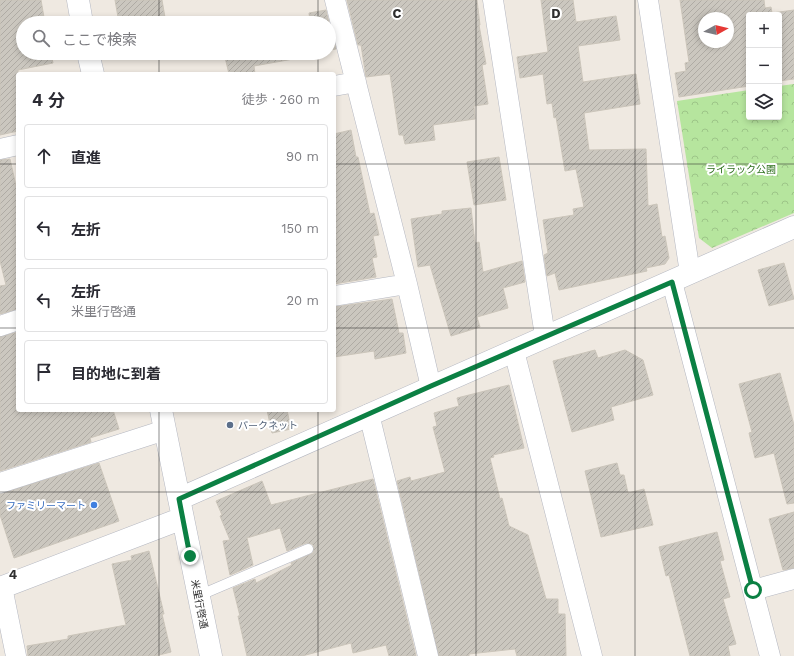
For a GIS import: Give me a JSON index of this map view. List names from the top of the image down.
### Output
{
  "streets": {
    "street": ["米里行啓通"]
  },
  "parks": ["ライラック公園"],
  "places": ["パークネット", "ファミリーマート"],
  "north": "right",
  "page": {
    "map_buttons": ["+", "−"],
    "search": "ここで検索",
    "heading": ["4 分", "徒歩 · 260 m"],
    "list": [
      ["直進", "90 m"],
      ["左折", "150 m"],
      ["左折", "米里行啓通", "20 m"],
      "目的地に到着"
    ]
  },
  "grid": {
    "columns": ["C", "D"],
    "rows": ["4"]
  }
}
